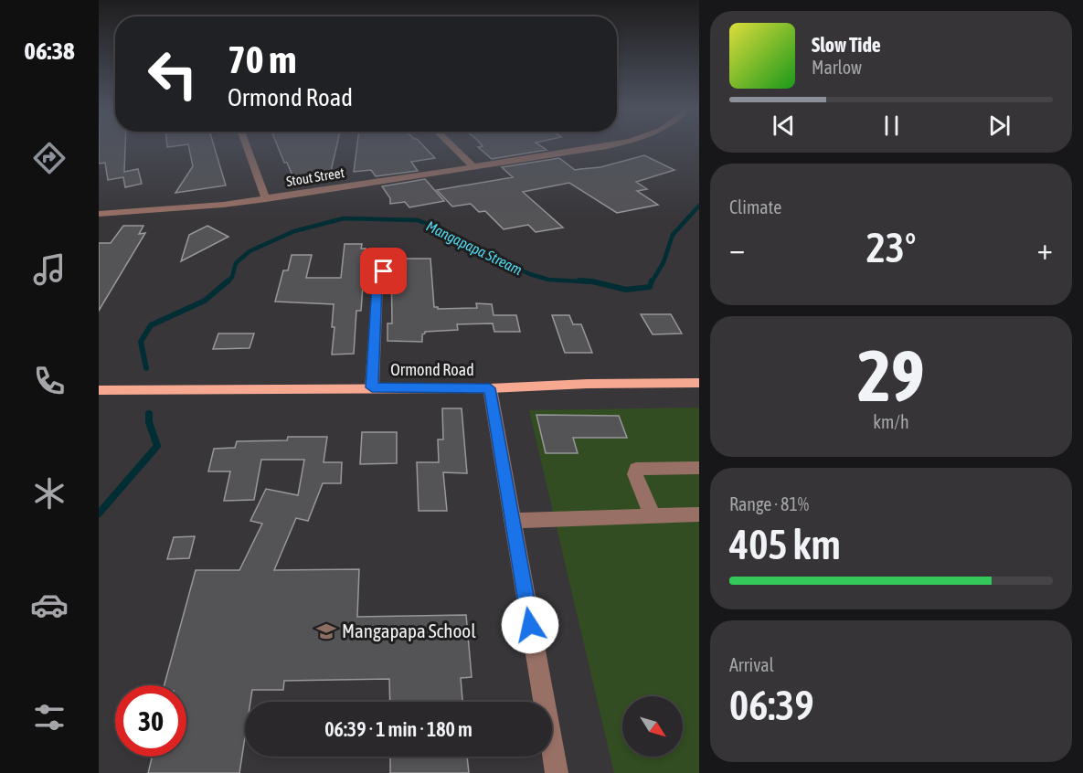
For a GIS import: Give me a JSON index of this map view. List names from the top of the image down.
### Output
{
  "streets": {
    "main road": ["Ormond Road"],
    "street": ["Stout Street"]
  },
  "water": ["Mangapapa Stream"],
  "places": {
    "school or university": ["Mangapapa School"]
  },
  "north": "bottom right",
  "page": {
    "tabs": "06:38",
    "turn": ["70 m", "Ormond Road"],
    "song": ["Slow Tide", "Marlow"],
    "tile": [
      "Climate",
      ["29", "km/h"],
      ["Range · 81%", "405 km"],
      ["Arrival", "06:39"]
    ],
    "heat": ["−", "23°", "+"],
    "limit": "30",
    "trip": "06:39 · 1 min · 180 m"
  }
}
